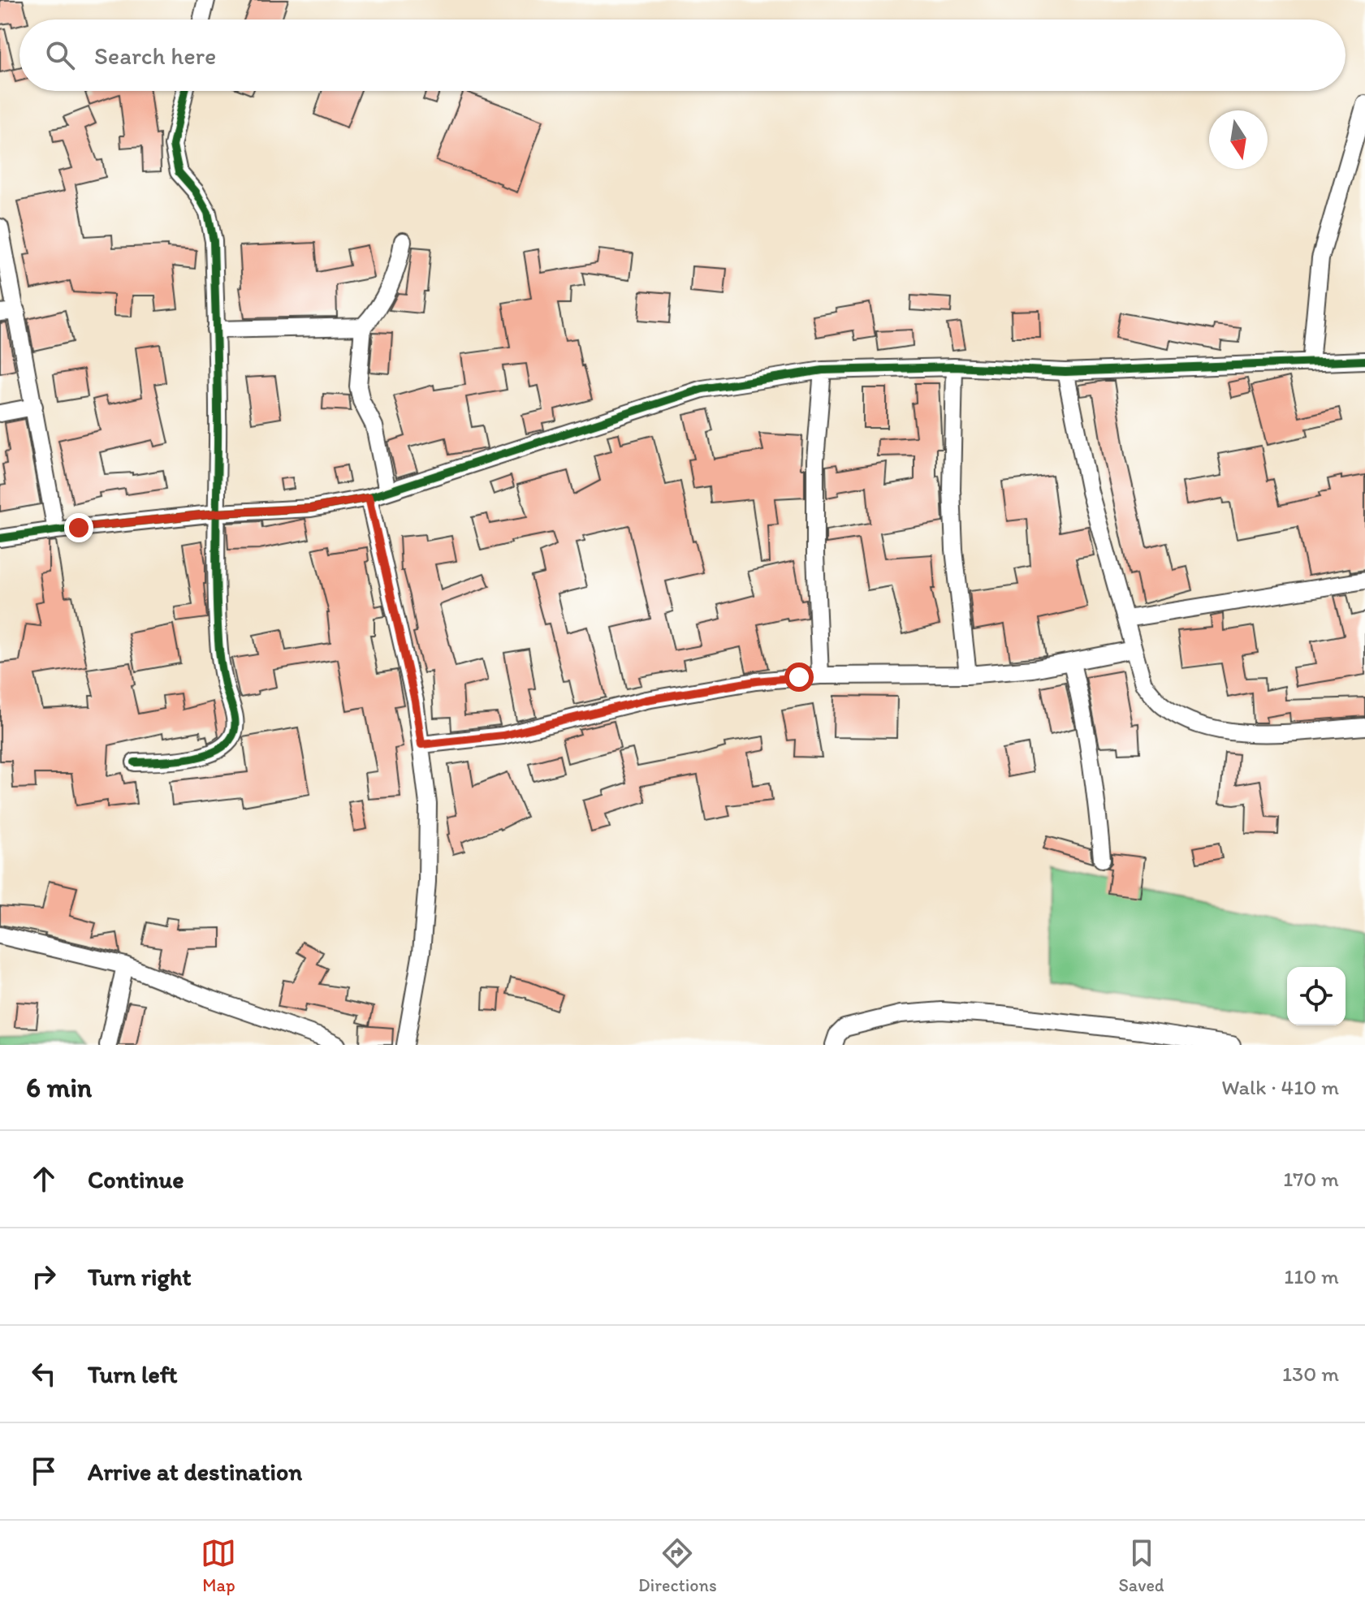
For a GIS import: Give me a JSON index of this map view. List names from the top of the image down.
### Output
{
  "north": "bottom",
  "page": {
    "search": "Search here",
    "heading": ["6 min", "Walk · 410 m"],
    "list": [
      ["Continue", "170 m"],
      ["Turn right", "110 m"],
      ["Turn left", "130 m"],
      "Arrive at destination"
    ],
    "nav": ["Map", "Directions", "Saved"]
  }
}
